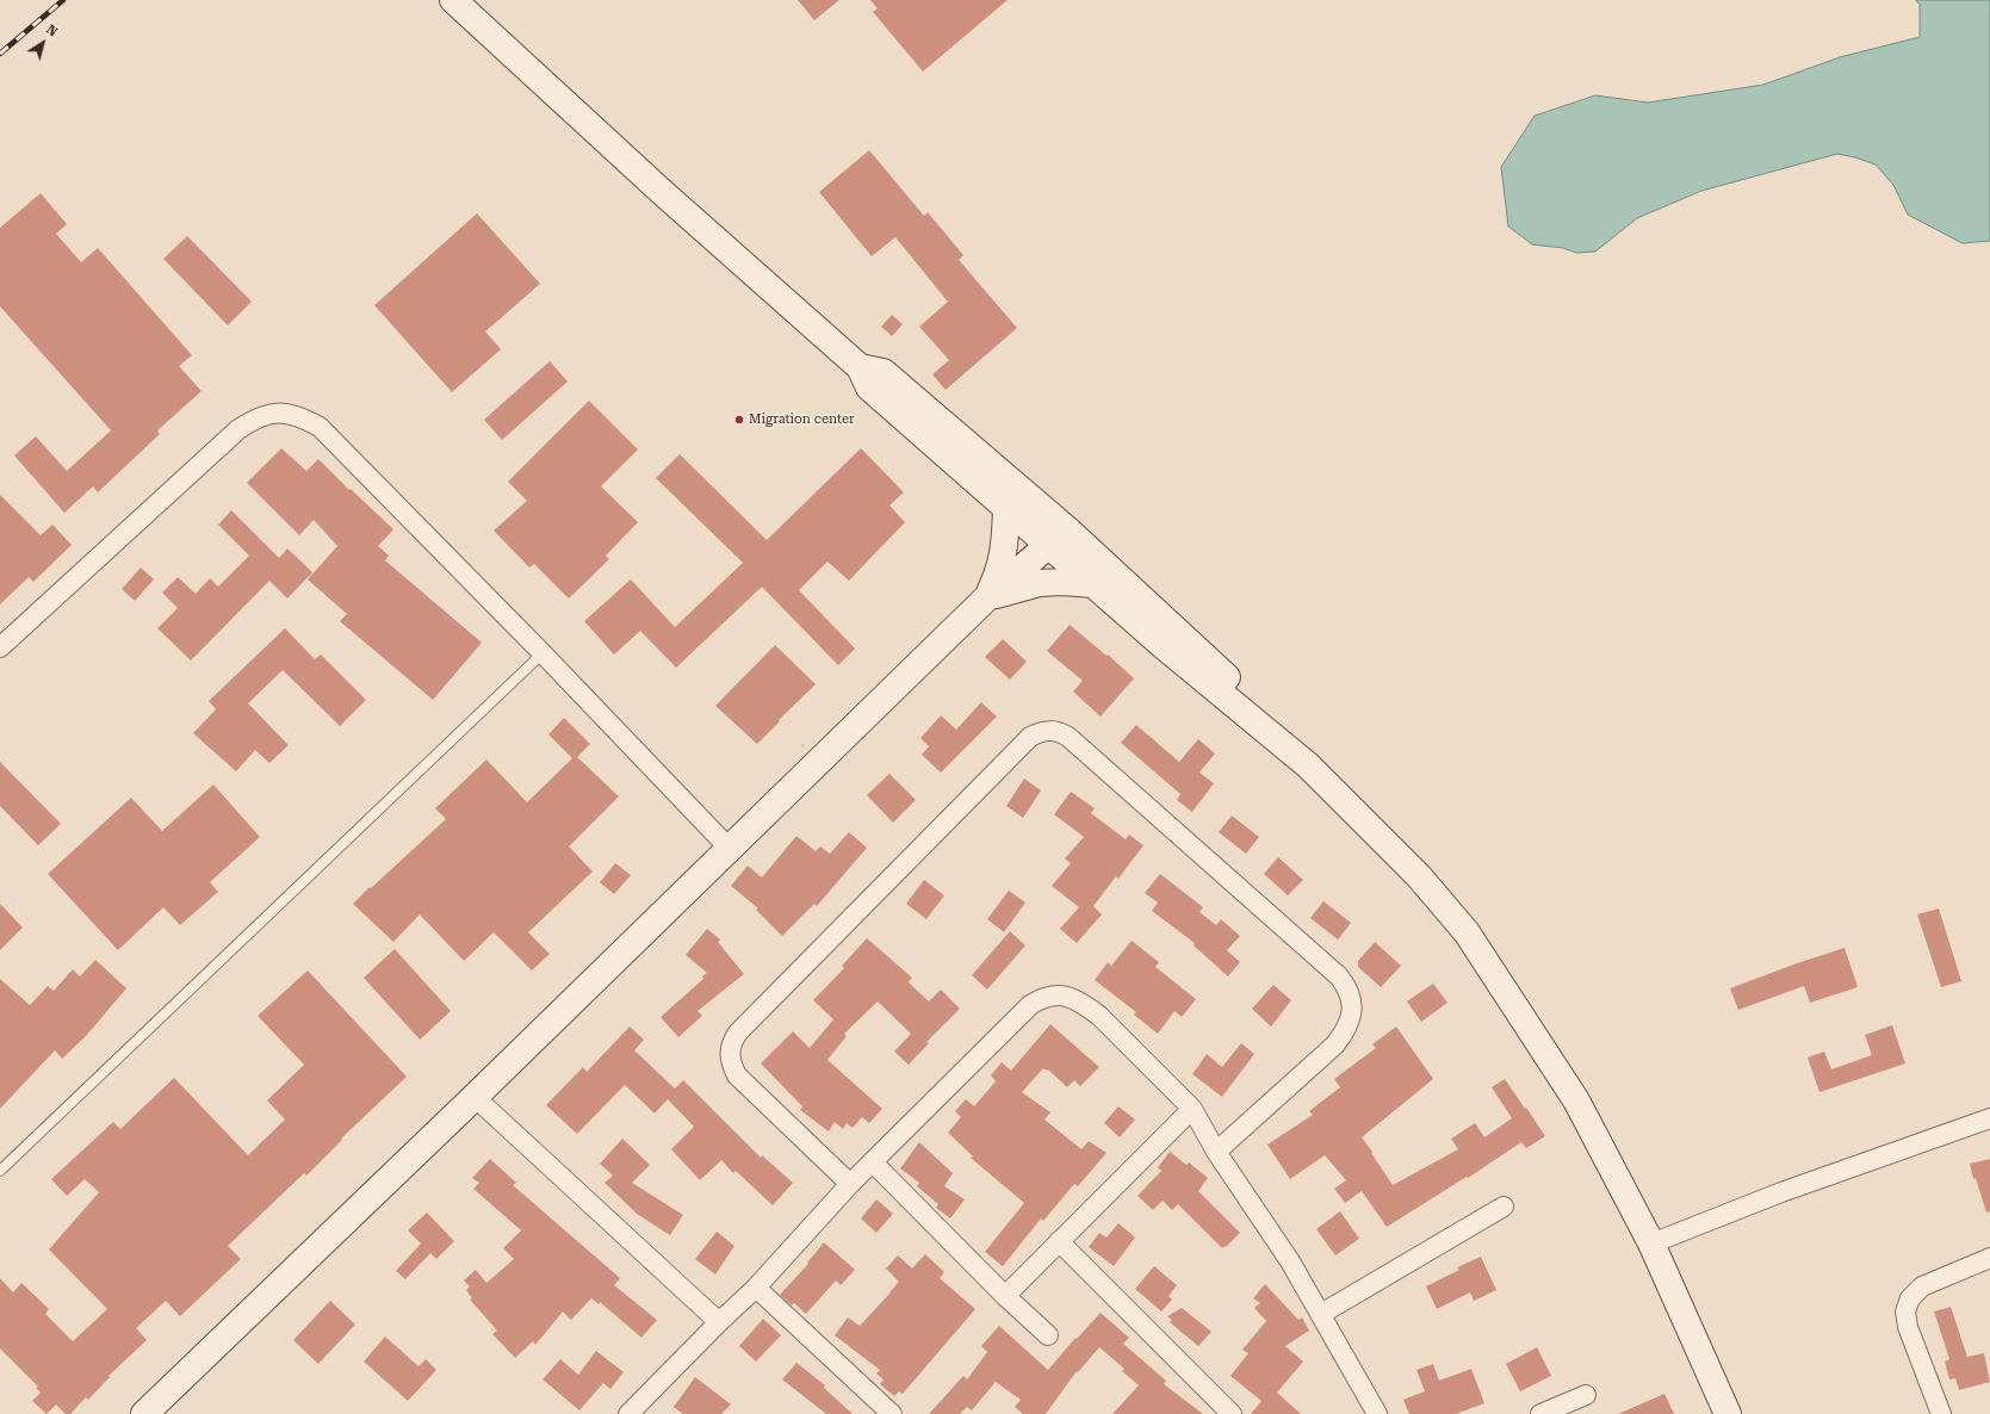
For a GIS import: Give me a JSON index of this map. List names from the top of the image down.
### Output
{
  "places": ["Migration center"],
  "north": "top right"
}
